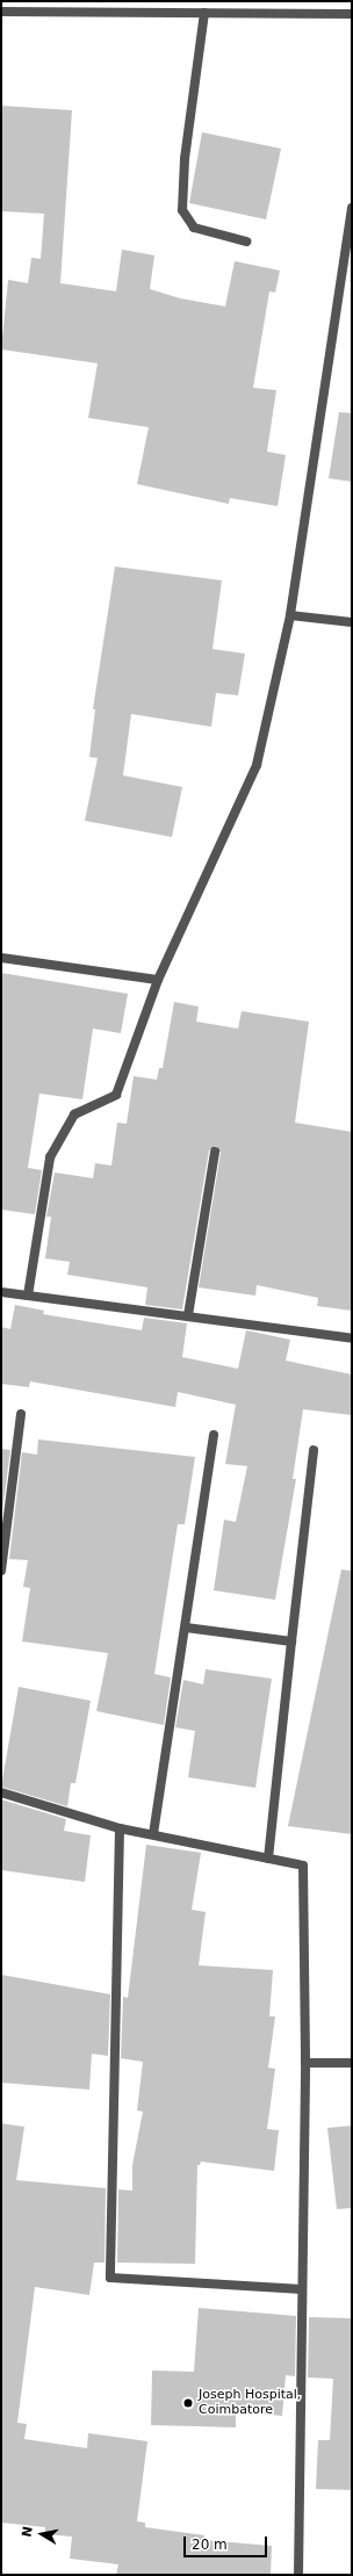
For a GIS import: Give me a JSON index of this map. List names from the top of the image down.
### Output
{
  "places": ["Joseph Hospital, Coimbatore"],
  "scale_bar": "20 m",
  "north": "left"
}
